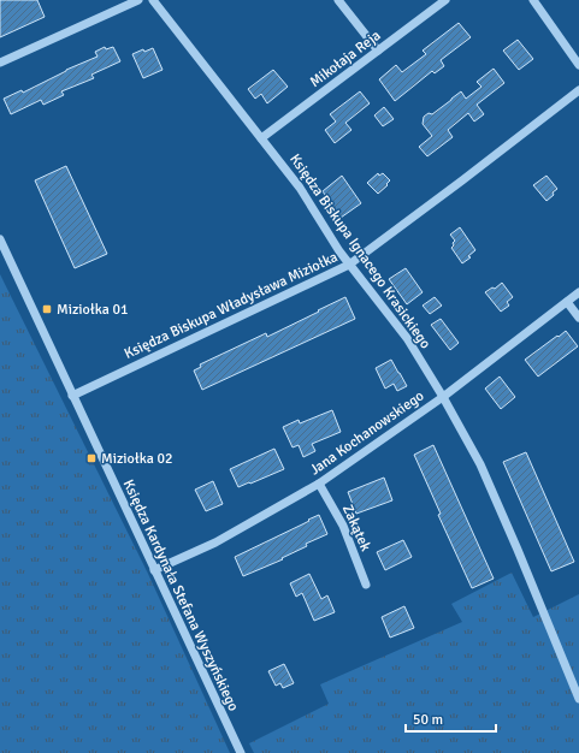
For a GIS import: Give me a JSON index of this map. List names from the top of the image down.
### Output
{
  "streets": {
    "street": [
      "Mikołaja Reja",
      "Księdza Biskupa Ignacego Krasickiego",
      "Księdza Biskupa Władysława Miziołka",
      "Jana Kochanowskiego",
      "Zakątek",
      "Księdza Kardynała Stefana Wyszyńskiego"
    ]
  },
  "crossings": [
    ["Mikołaja Reja", "Księdza Biskupa Ignacego Krasickiego"],
    ["Księdza Biskupa Ignacego Krasickiego", "Księdza Biskupa Władysława Miziołka"],
    ["Księdza Biskupa Ignacego Krasickiego", "Jana Kochanowskiego"],
    ["Księdza Biskupa Władysława Miziołka", "Księdza Kardynała Stefana Wyszyńskiego"],
    ["Jana Kochanowskiego", "Zakątek"],
    ["Jana Kochanowskiego", "Księdza Kardynała Stefana Wyszyńskiego"]
  ],
  "places": {
    "transit": ["Miziołka 01", "Miziołka 02"]
  },
  "scale_bar": "50 m"
}
